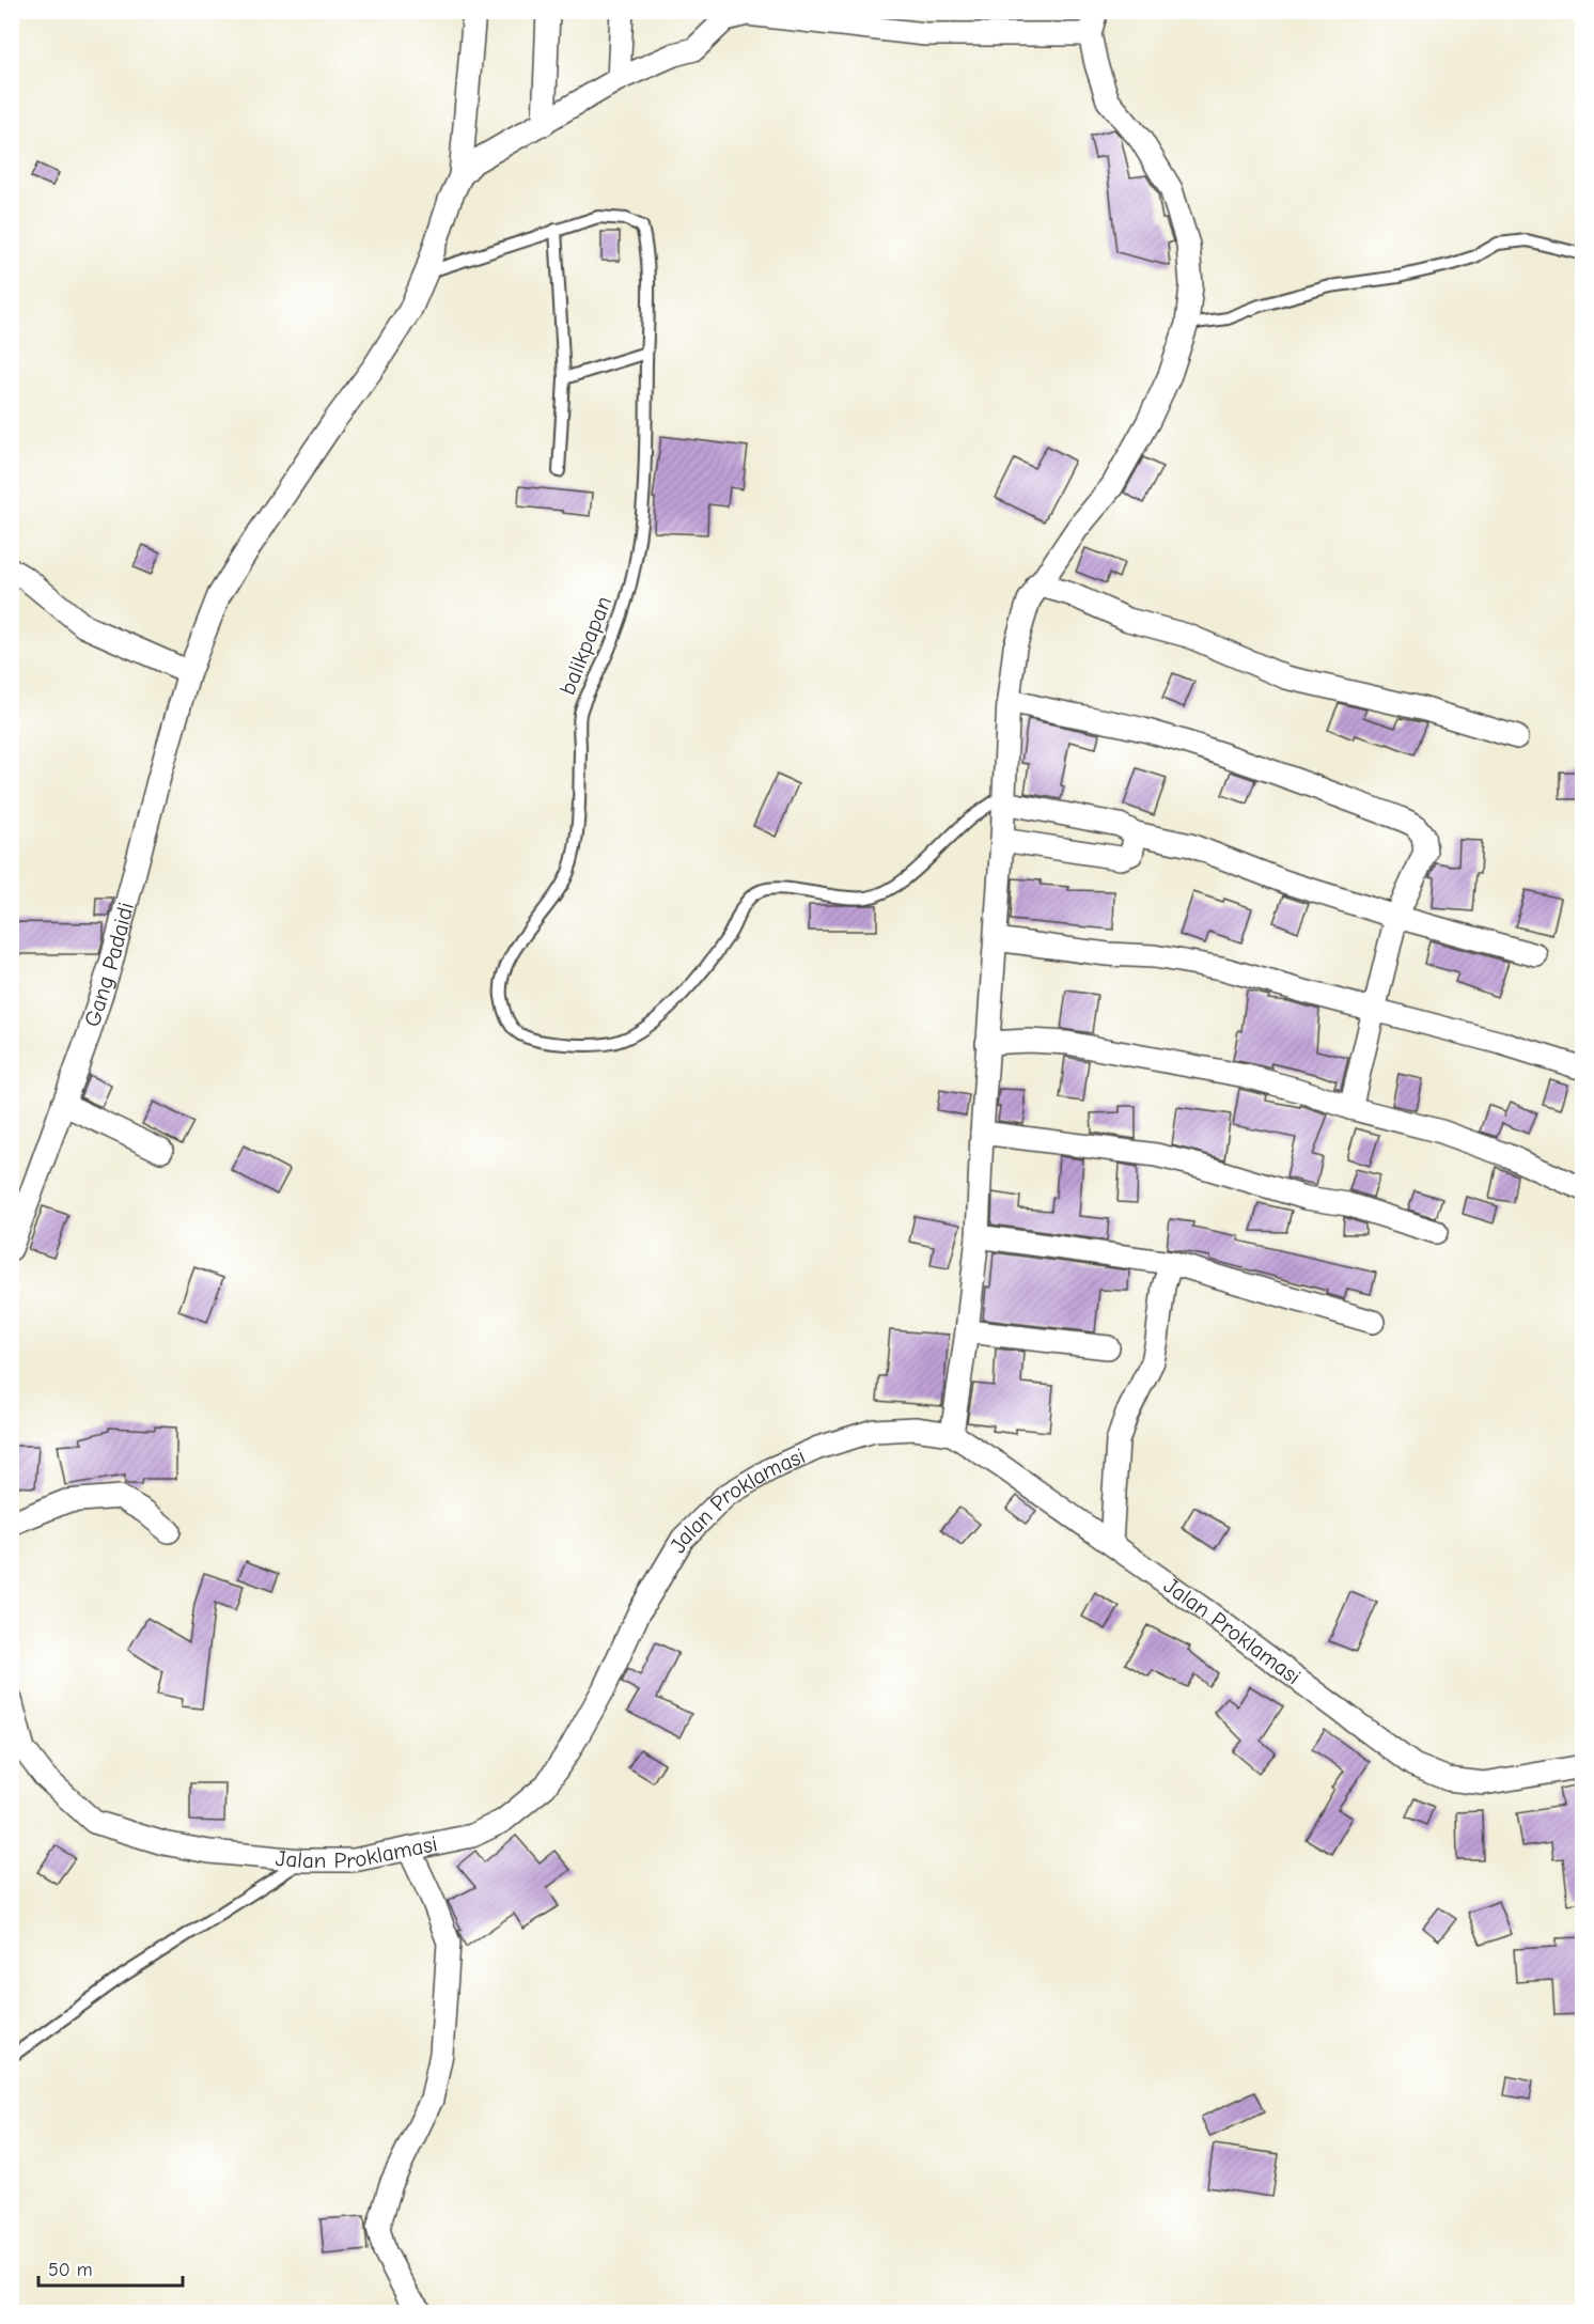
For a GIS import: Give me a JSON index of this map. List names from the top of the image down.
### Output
{
  "streets": {
    "street": ["Gang Padaidi", "Jalan Proklamasi"],
    "lane": ["balikpapan"]
  },
  "crossings": [
    ["balikpapan", "Gang Padaidi"]
  ],
  "scale_bar": "50 m"
}
